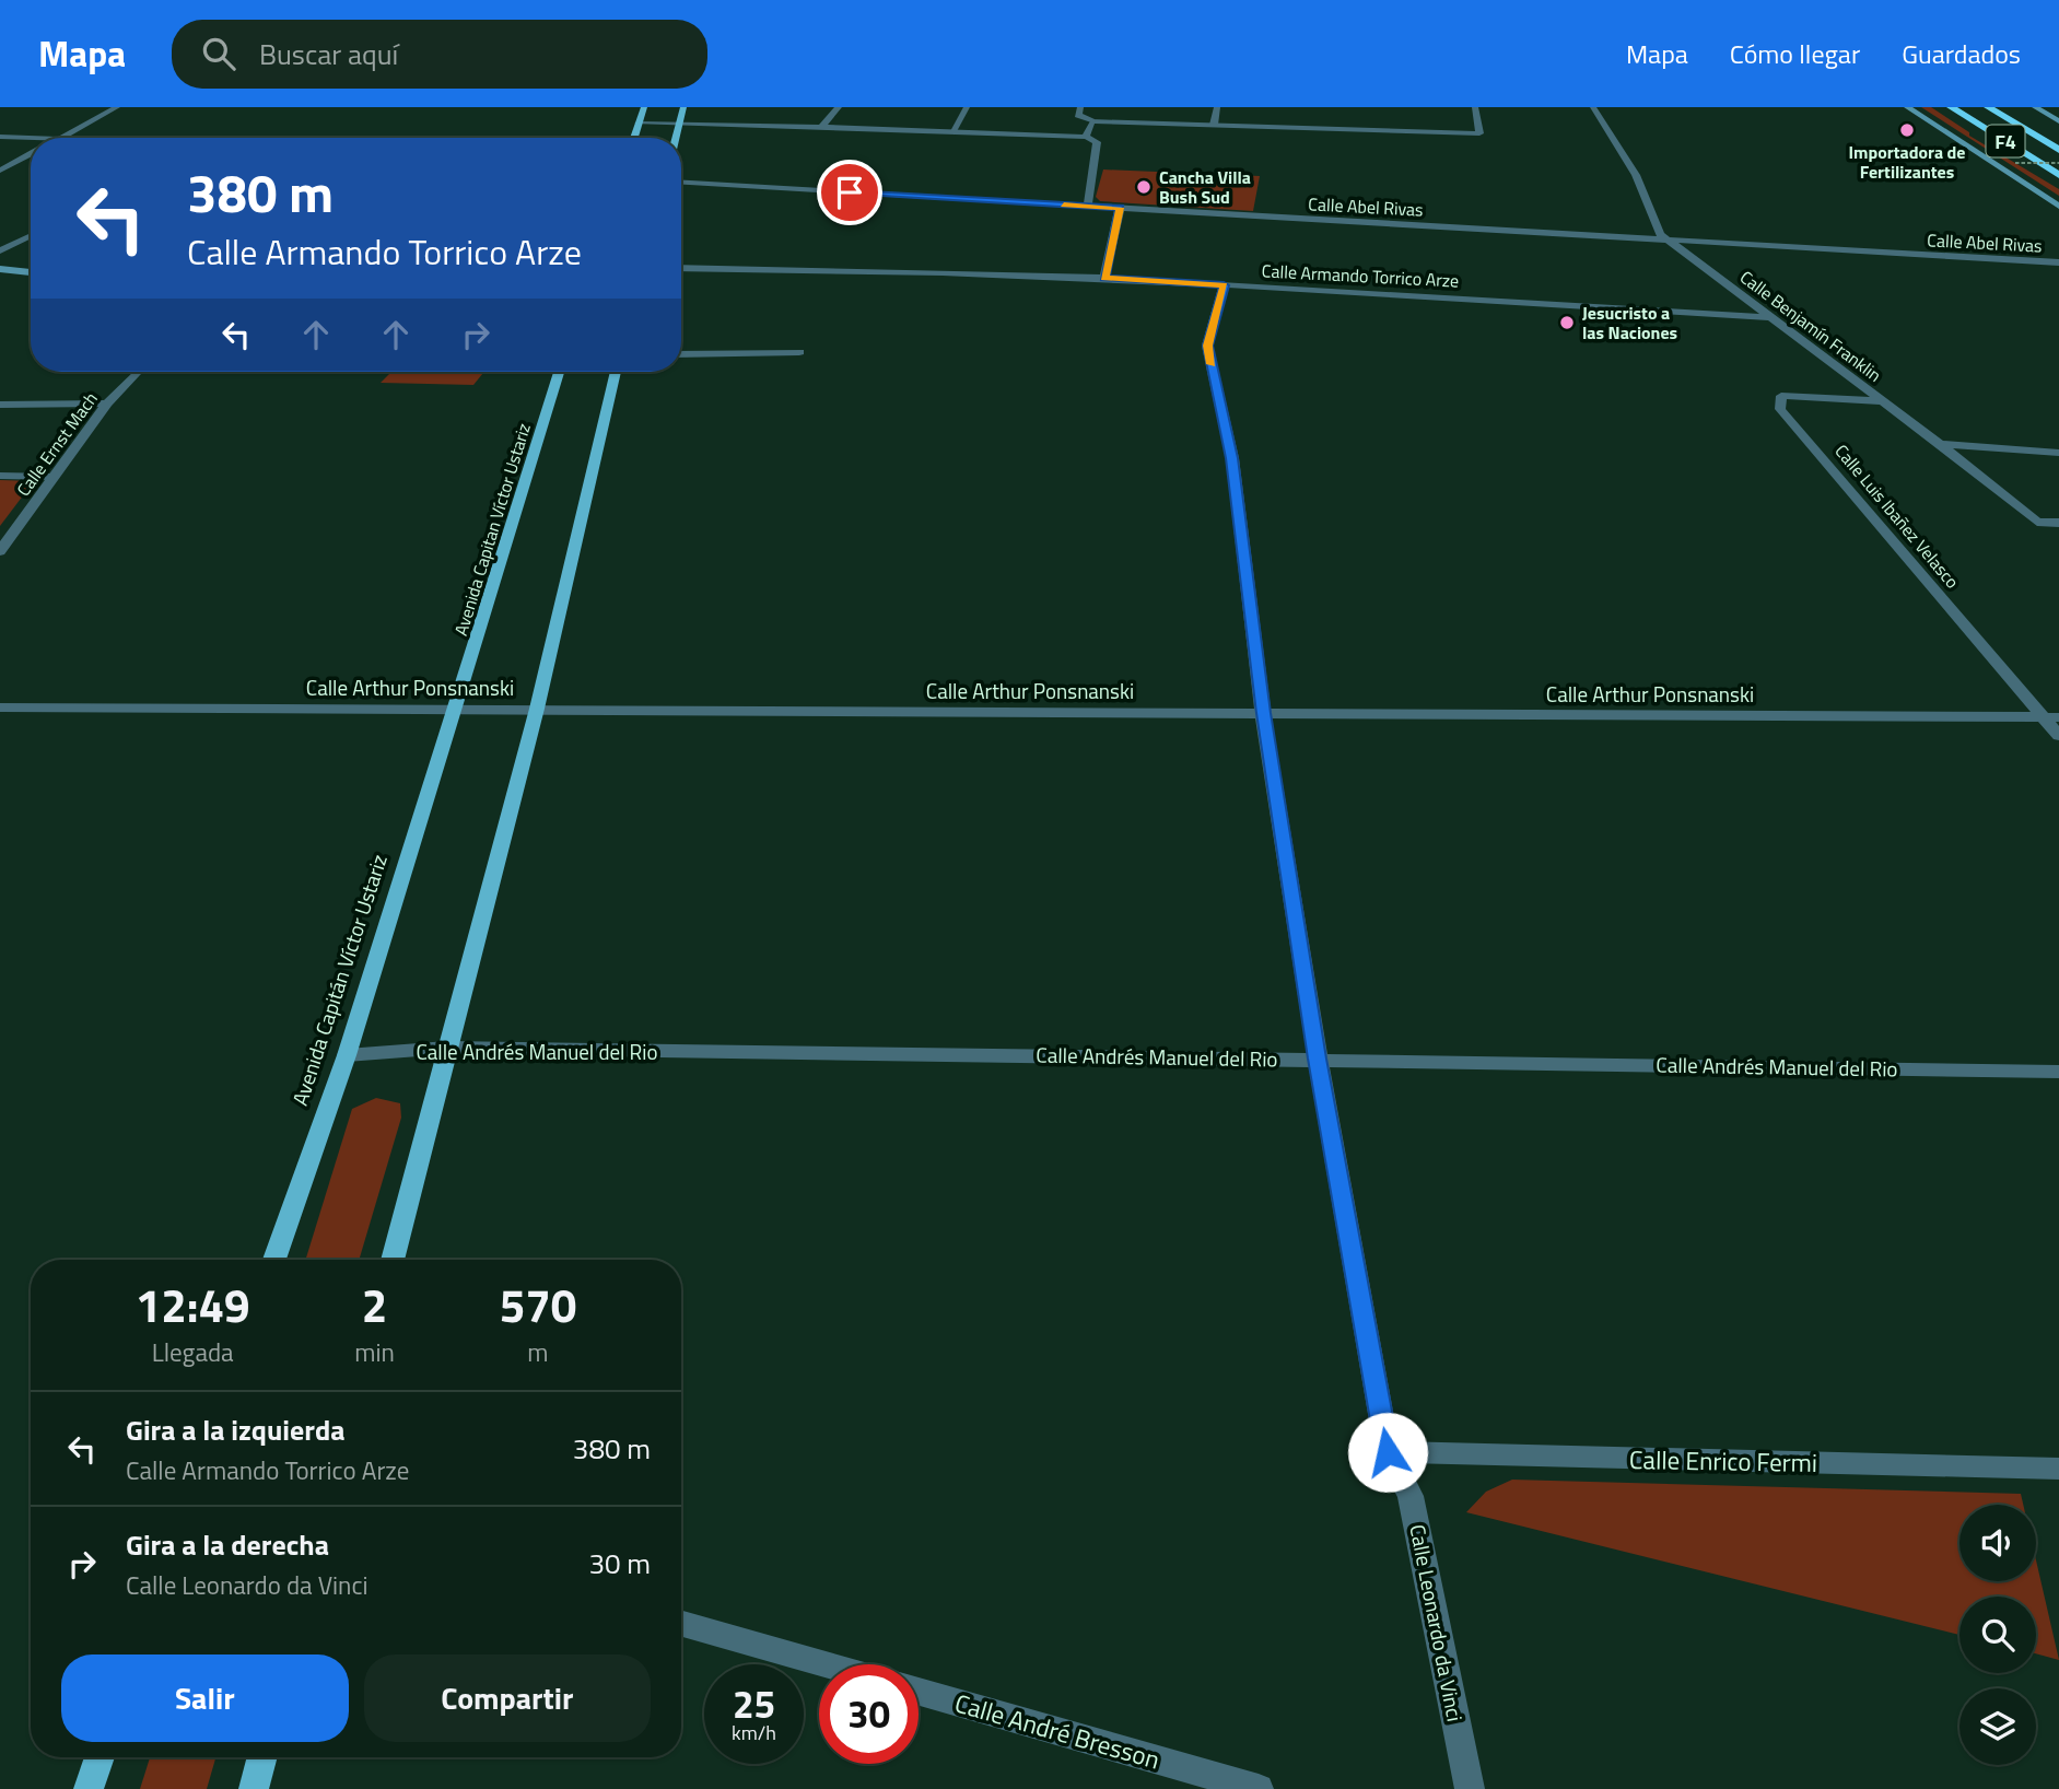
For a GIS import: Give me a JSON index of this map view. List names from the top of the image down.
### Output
{
  "streets": {
    "highway": ["F4"],
    "main road": ["Avenida Capitan Víctor Ustariz", "Avenida Capitán Víctor Ustariz"],
    "street": [
      "Calle Abel Rivas",
      "Calle Armando Torrico Arze",
      "Calle Benjamín Franklin",
      "Calle Ernst Mach",
      "Calle Luis Ibañez Velasco",
      "Calle Arthur Ponsnanski",
      "Calle Andrés Manuel del Rio",
      "Calle Enrico Fermi",
      "Calle Leonardo da Vinci",
      "Calle André Bresson"
    ]
  },
  "crossings": [
    ["Calle Abel Rivas", "Calle Benjamín Franklin"],
    ["Calle Armando Torrico Arze", "Calle Benjamín Franklin"],
    ["Calle Armando Torrico Arze", "Calle Leonardo da Vinci"],
    ["Calle Benjamín Franklin", "Calle Luis Ibañez Velasco"],
    ["Calle Luis Ibañez Velasco", "Calle Arthur Ponsnanski"],
    ["Avenida Capitan Víctor Ustariz", "Calle Arthur Ponsnanski"],
    ["Avenida Capitan Víctor Ustariz", "Avenida Capitán Víctor Ustariz"],
    ["Calle Arthur Ponsnanski", "Avenida Capitán Víctor Ustariz"],
    ["Calle Arthur Ponsnanski", "Calle Leonardo da Vinci"],
    ["Avenida Capitán Víctor Ustariz", "Calle Andrés Manuel del Rio"],
    ["Calle Andrés Manuel del Rio", "Calle Leonardo da Vinci"],
    ["Calle Enrico Fermi", "Calle Leonardo da Vinci"]
  ],
  "places": ["Importadora de Fertilizantes", "Cancha Villa Bush Sud", "Jesucristo a las Naciones"],
  "page": {
    "header": "Mapa",
    "search": "Buscar aquí",
    "nav": ["Mapa", "Cómo llegar", "Guardados"],
    "turn": ["380 m", "Calle Armando Torrico Arze"],
    "eta": [
      "12:49",
      "Llegada",
      "2",
      "min",
      "570",
      "m"
    ],
    "list": [
      {
        "name": "Gira a la izquierda",
        "note": "Calle Armando Torrico Arze",
        "value": "380 m"
      },
      {
        "name": "Gira a la derecha",
        "note": "Calle Leonardo da Vinci",
        "value": "30 m"
      }
    ],
    "buttons": ["Salir", "Compartir"],
    "speed": "25 km/h",
    "limit": "30"
  }
}
